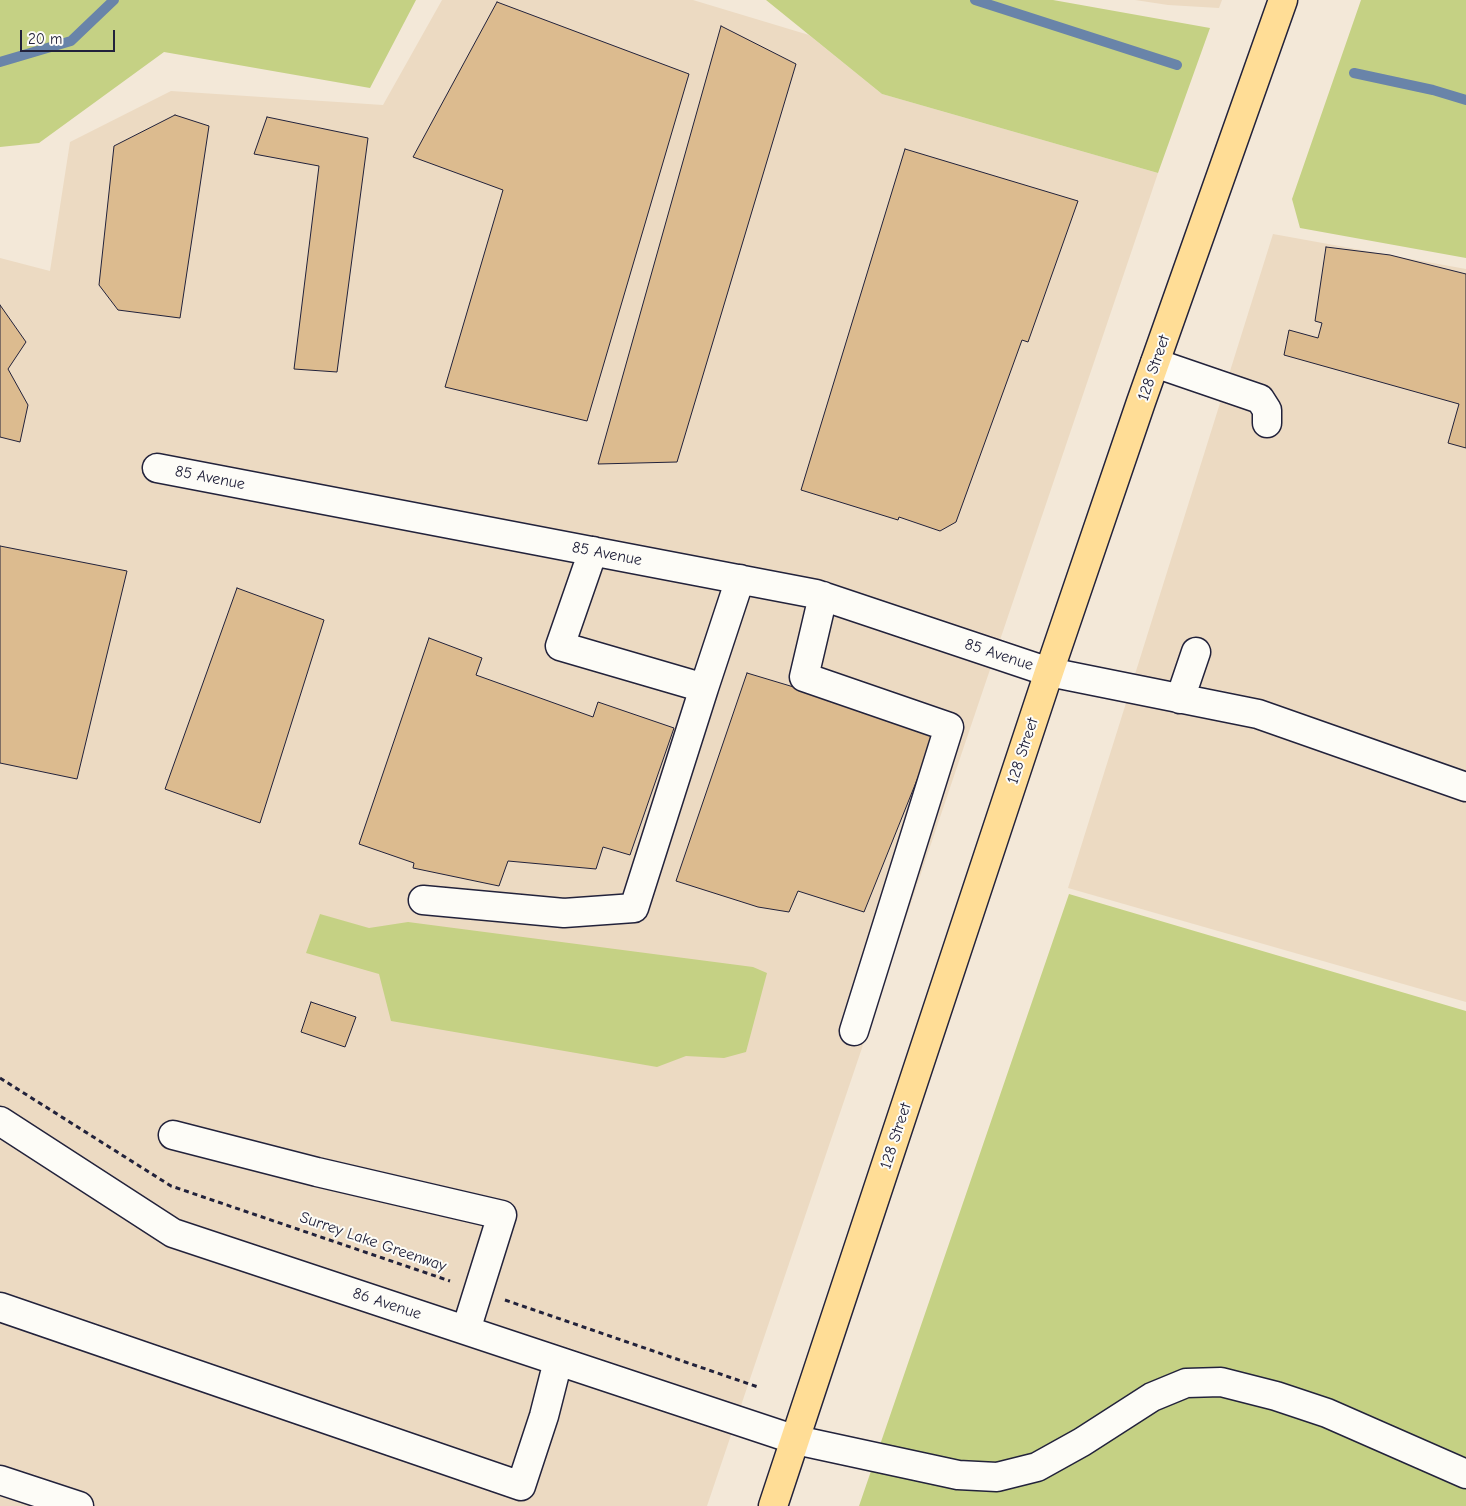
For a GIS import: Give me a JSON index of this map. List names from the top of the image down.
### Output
{
  "streets": {
    "main road": ["128 Street"],
    "street": ["85 Avenue", "86 Avenue"],
    "path": ["Surrey Lake Greenway"]
  },
  "crossings": [
    ["128 Street", "85 Avenue"],
    ["128 Street", "86 Avenue"]
  ],
  "scale_bar": "20 m"
}
